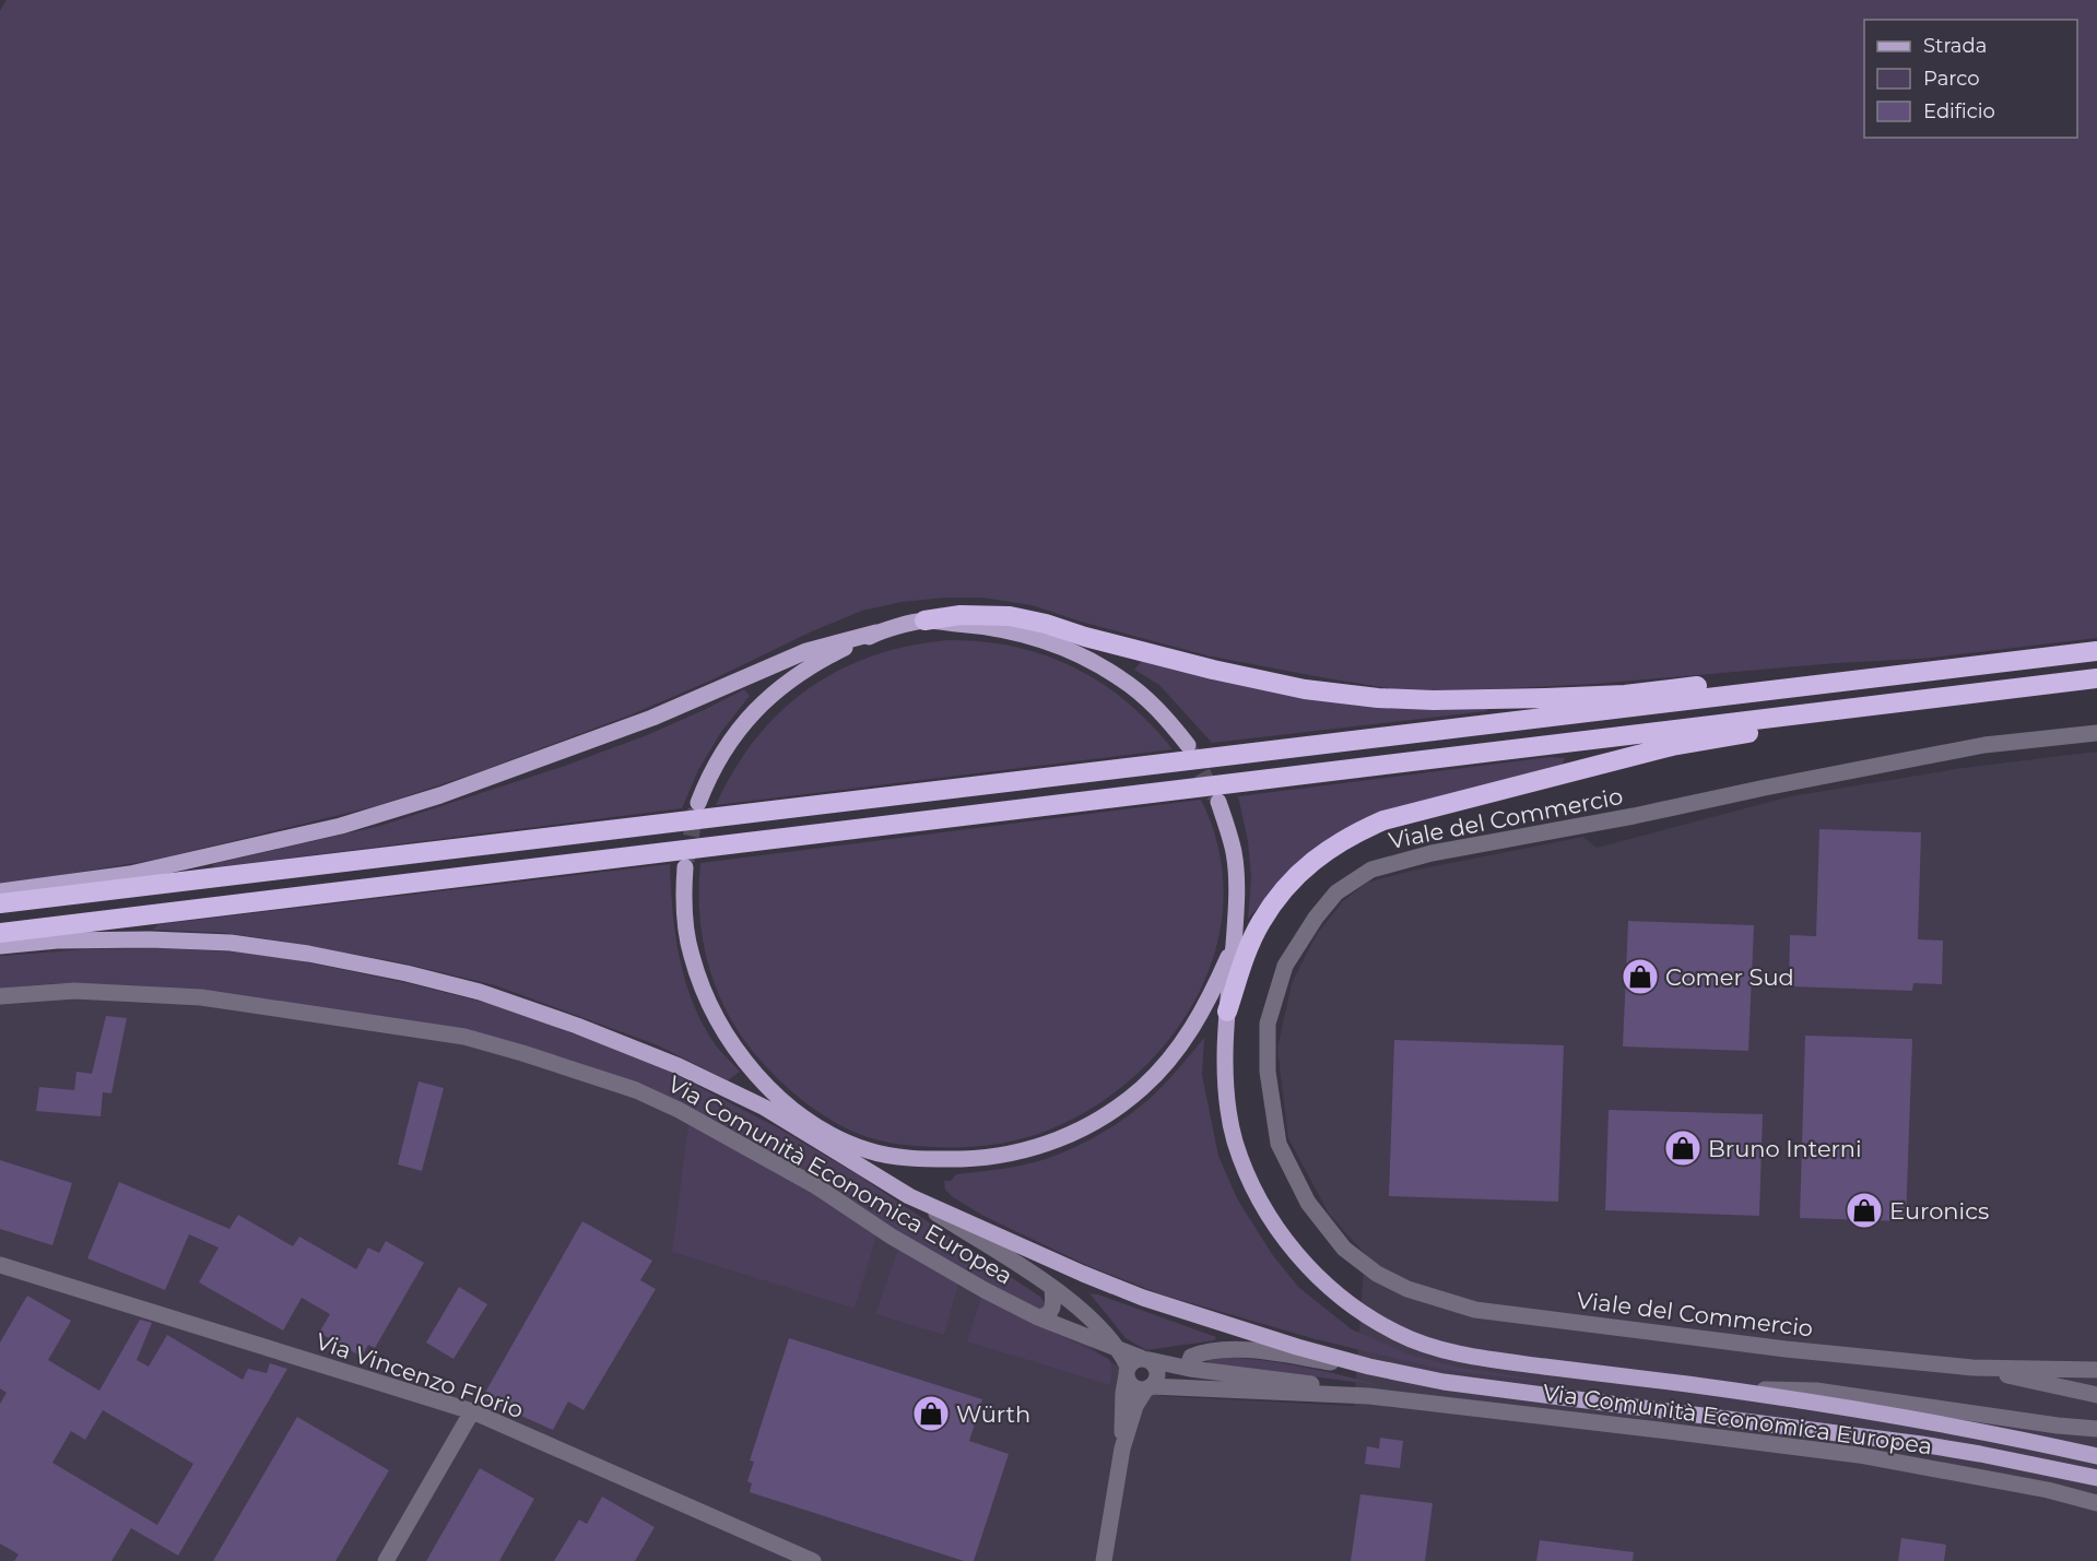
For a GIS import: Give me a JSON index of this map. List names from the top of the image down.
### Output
{
  "streets": {
    "street": ["Viale del Commercio", "Via Comunità Economica Europea", "Via Vincenzo Florio"]
  },
  "places": {
    "shop": [
      "Comer Sud",
      "Bruno Interni",
      "Euronics",
      "Würth"
    ]
  },
  "legend": ["Strada", "Parco", "Edificio"]
}
